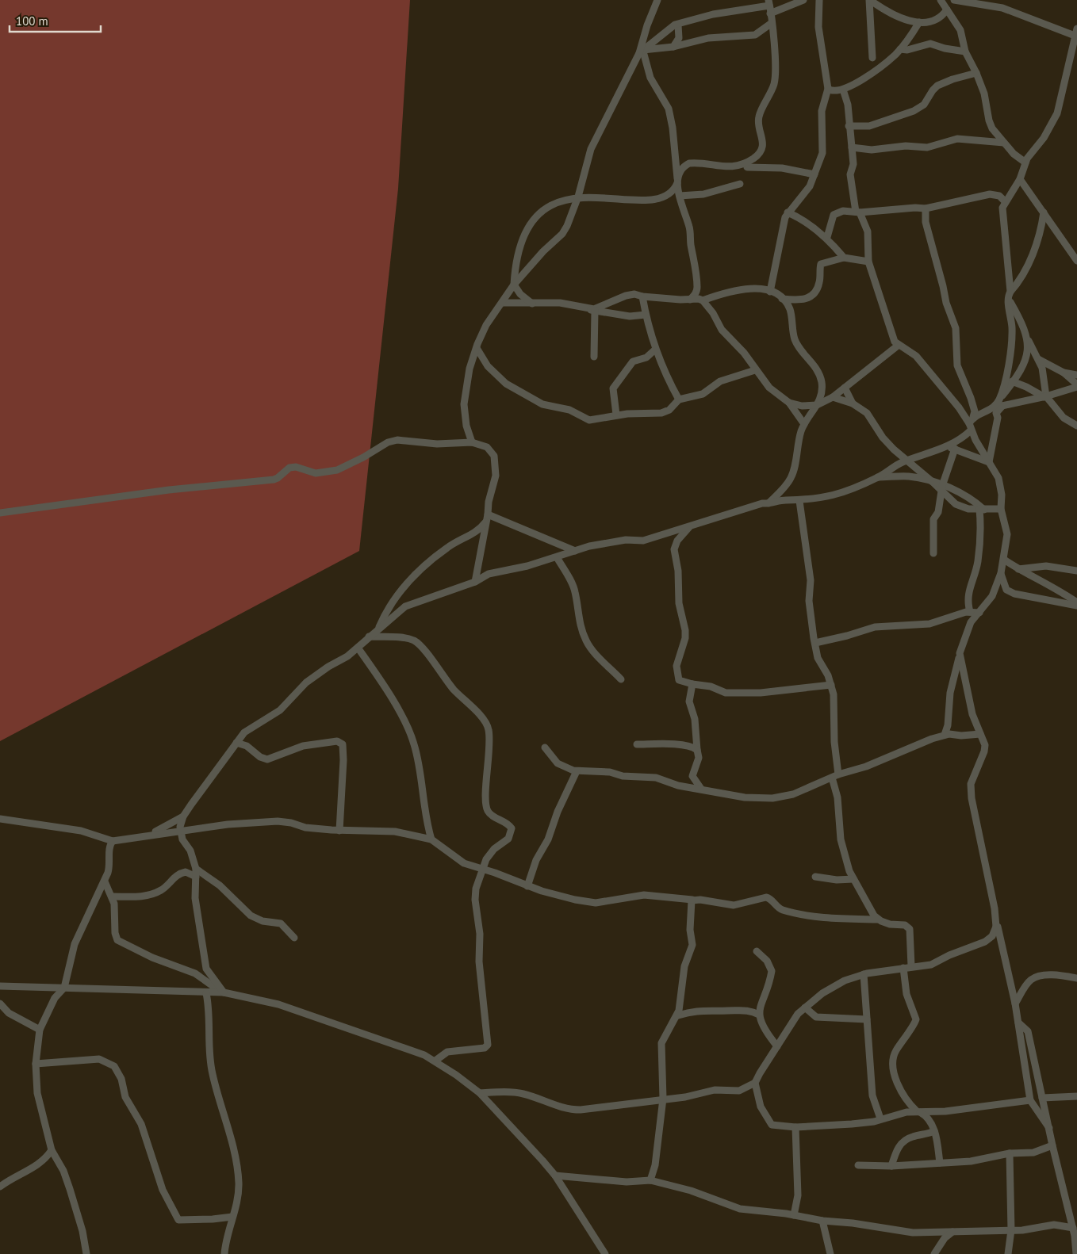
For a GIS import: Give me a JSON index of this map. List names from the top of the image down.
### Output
{
  "scale_bar": "100 m"
}
